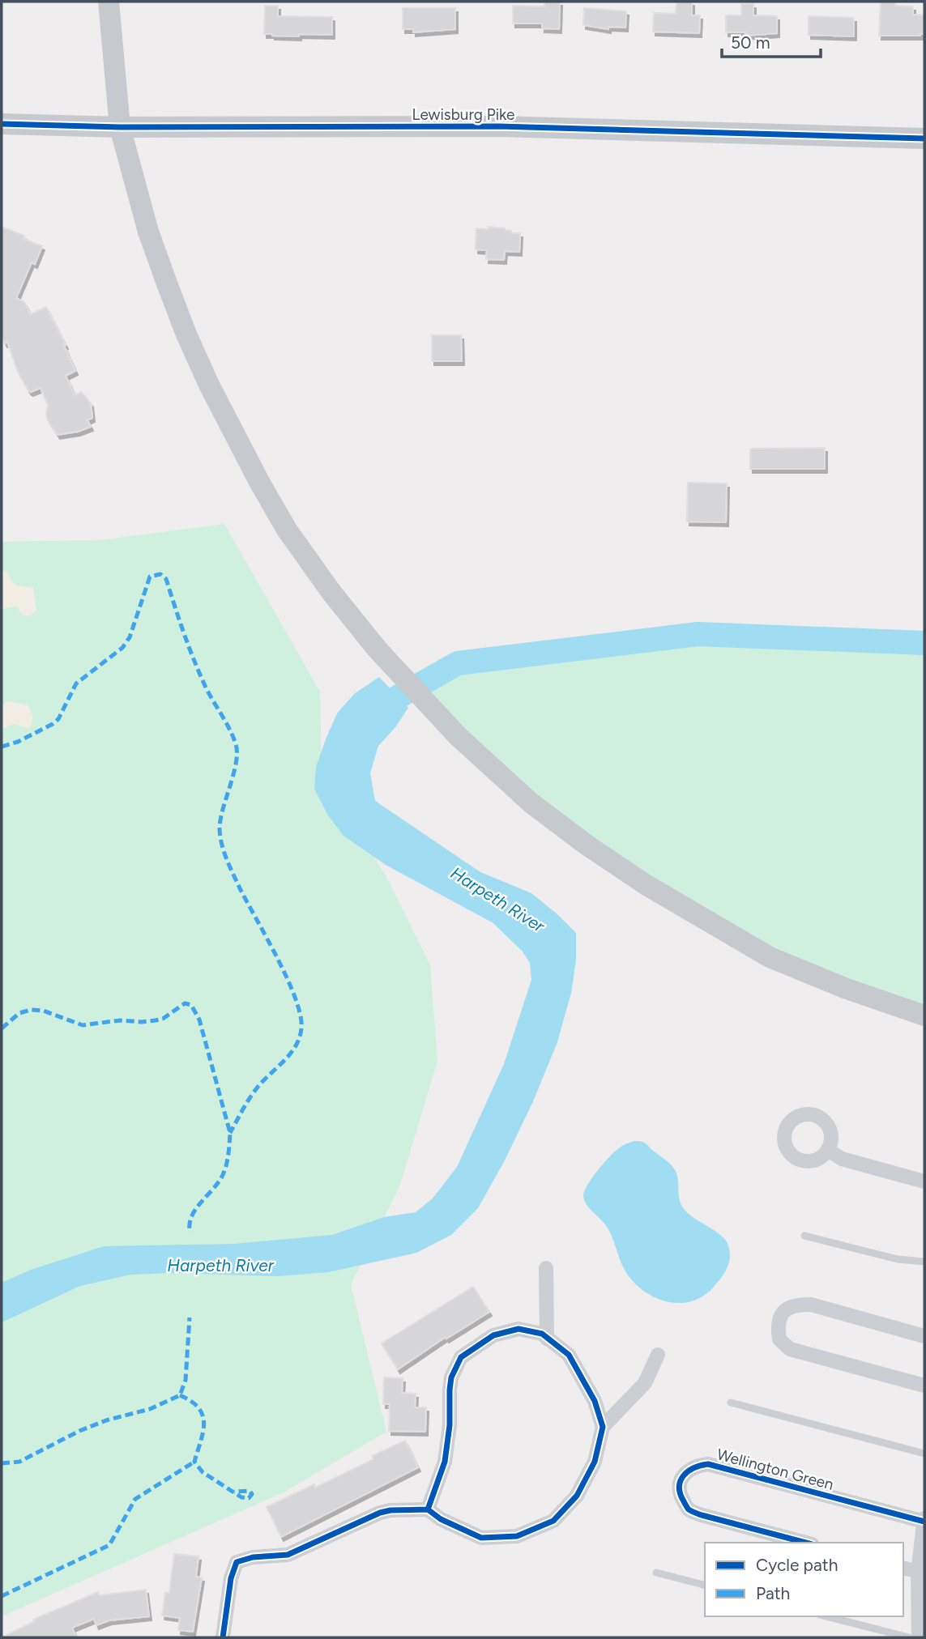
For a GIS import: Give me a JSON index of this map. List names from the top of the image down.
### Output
{
  "streets": {
    "main road": ["Lewisburg Pike"],
    "street": ["Wellington Green"]
  },
  "water": ["Harpeth River"],
  "legend": ["Cycle path", "Path"],
  "scale_bar": "50 m"
}
